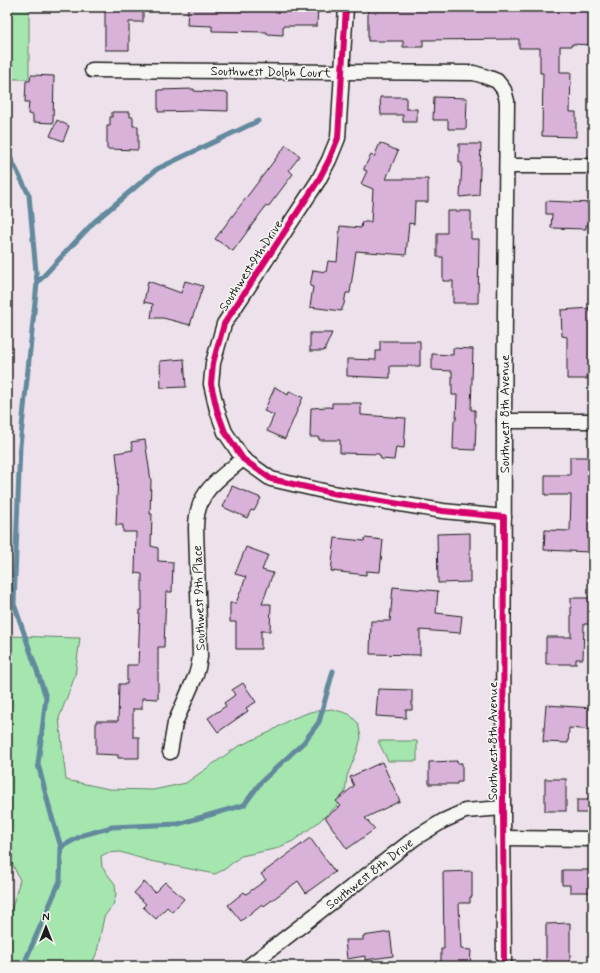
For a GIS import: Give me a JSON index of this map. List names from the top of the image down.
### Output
{
  "streets": {
    "street": [
      "Southwest Dolph Court",
      "Southwest 9th Drive",
      "Southwest 8th Avenue",
      "Southwest 9th Place",
      "Southwest 8th Drive"
    ]
  },
  "crossings": [
    ["Southwest Dolph Court", "Southwest 9th Drive"],
    ["Southwest Dolph Court", "Southwest 8th Avenue"],
    ["Southwest 9th Drive", "Southwest 8th Avenue"],
    ["Southwest 9th Drive", "Southwest 9th Place"],
    ["Southwest 8th Avenue", "Southwest 8th Drive"]
  ],
  "north": "top"
}
